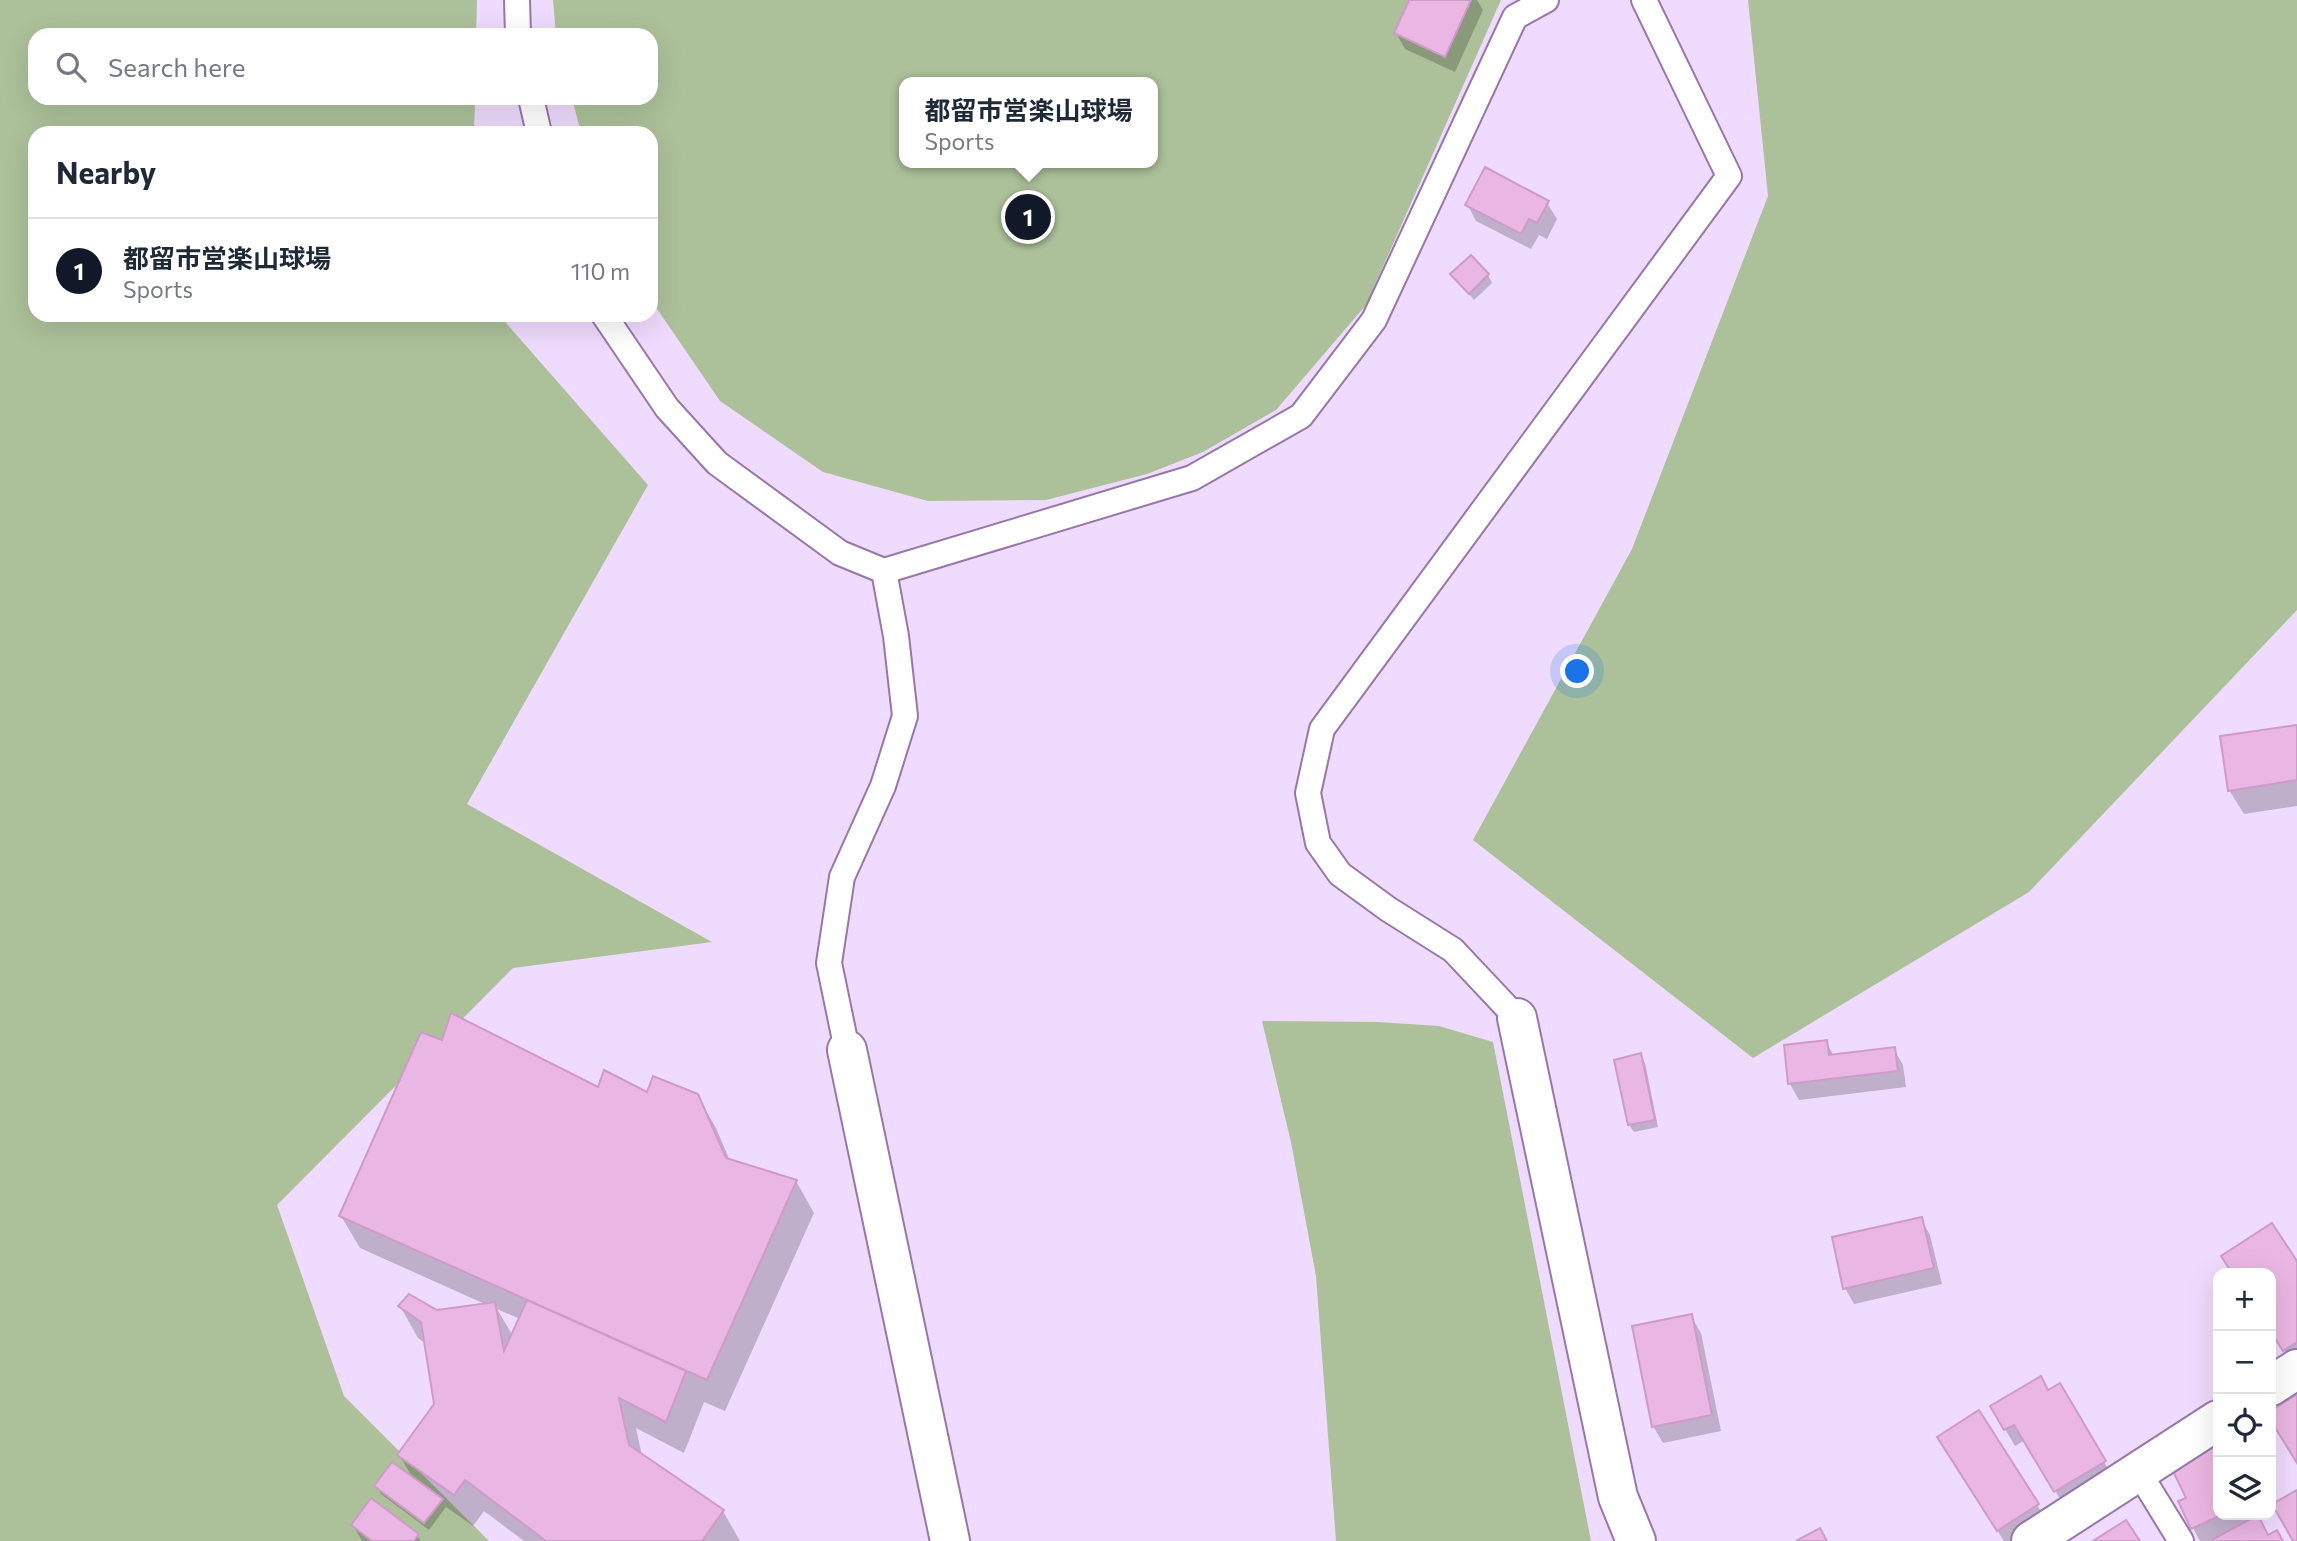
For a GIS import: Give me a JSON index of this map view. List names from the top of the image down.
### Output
{
  "page": {
    "search": "Search here",
    "popup": ["都留市営楽山球場", "Sports"],
    "heading": "Nearby",
    "pins": "1",
    "list": [
      {
        "mark": "1",
        "name": "都留市営楽山球場",
        "note": "Sports",
        "value": "110 m"
      }
    ],
    "map_buttons": ["+", "−"]
  }
}
